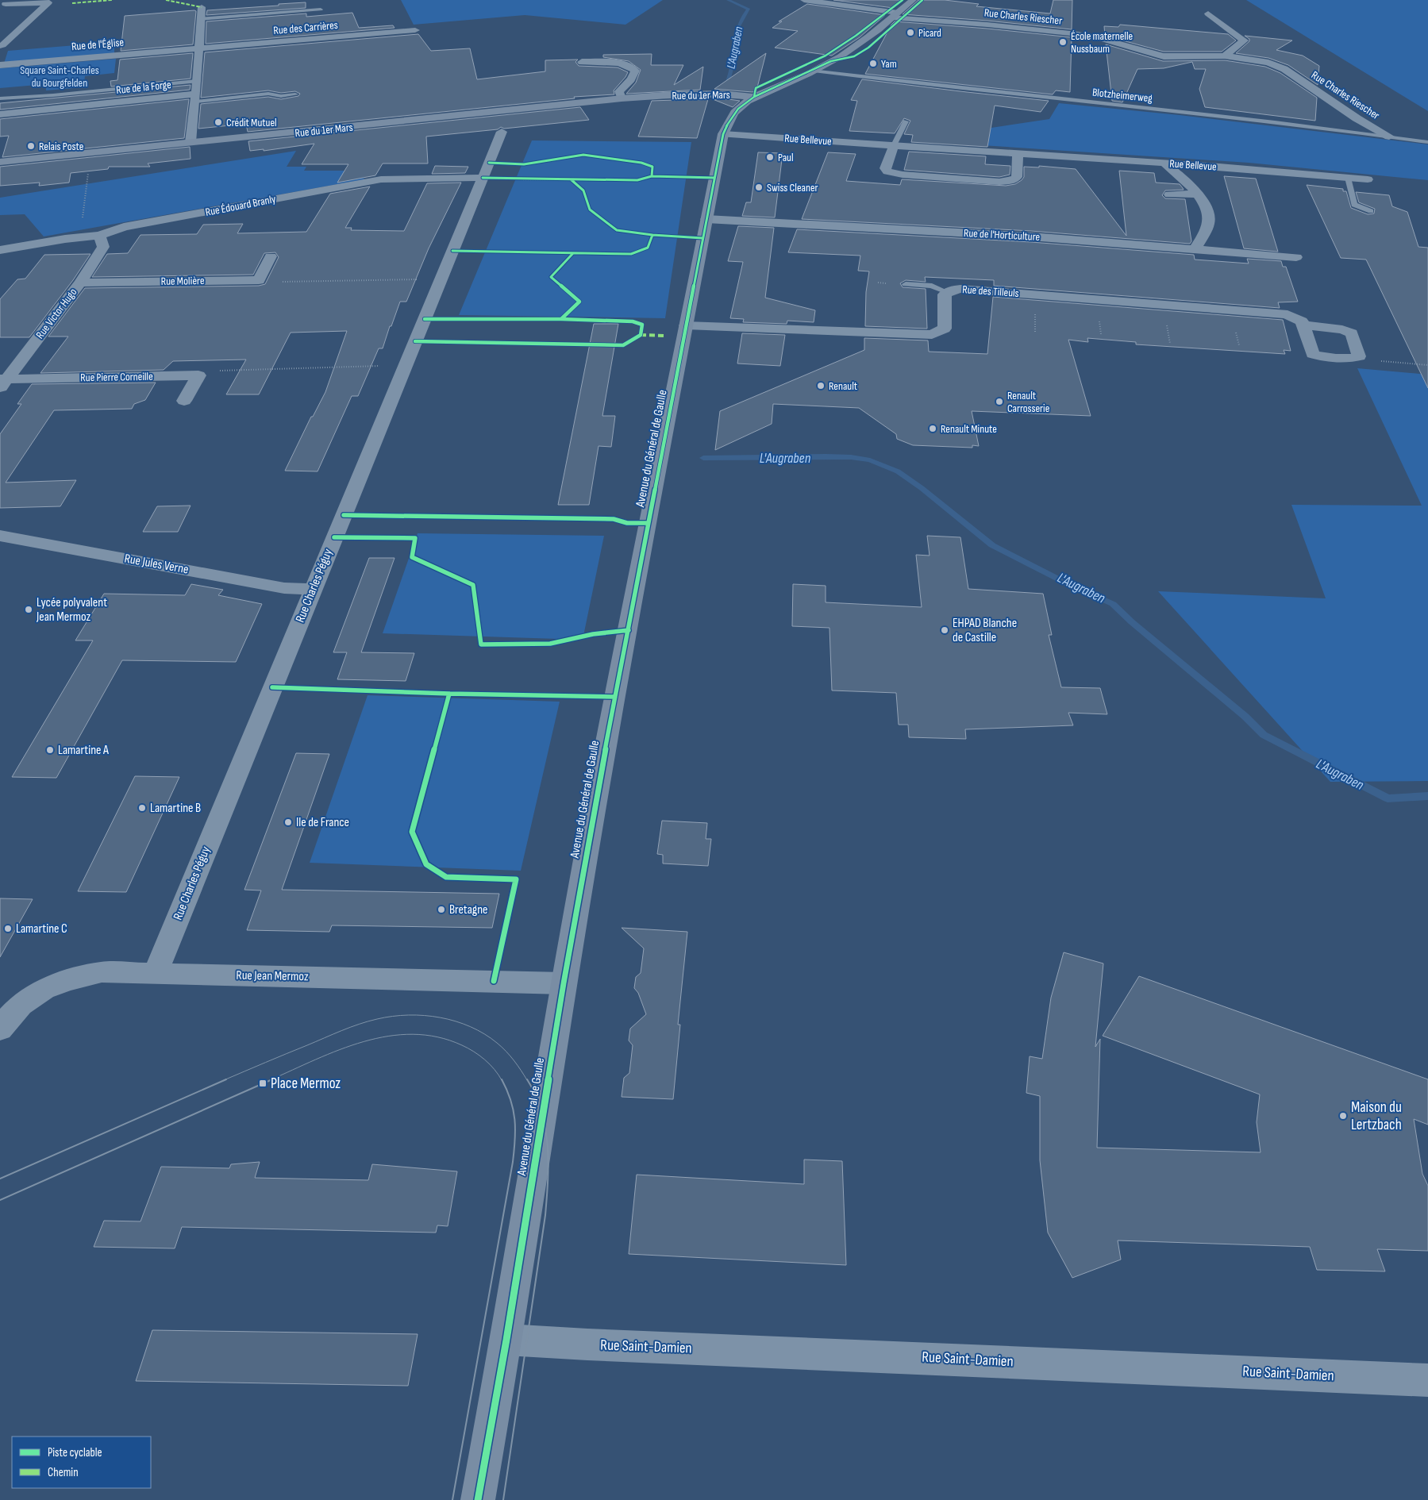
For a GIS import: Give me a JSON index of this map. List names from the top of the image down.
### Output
{
  "streets": {
    "main road": ["Rue du 1er Mars", "Avenue du Général de Gaulle"],
    "street": [
      "Rue Charles Riescher",
      "Rue des Carrières",
      "Rue de l'Église",
      "Rue de la Forge",
      "Rue Bellevue",
      "Rue Édouard Branly",
      "Rue de l'Horticulture",
      "Rue Molière",
      "Rue des Tilleuls",
      "Rue Victor Hugo",
      "Rue Pierre Corneille",
      "Rue Jules Verne",
      "Rue Charles Péguy",
      "Rue Jean Mermoz",
      "Rue Saint-Damien"
    ],
    "lane": ["Blotzheimerweg"]
  },
  "crossings": [
    ["Rue Charles Riescher", "Blotzheimerweg"],
    ["Rue des Carrières", "Rue de l'Église"],
    ["Rue du 1er Mars", "Avenue du Général de Gaulle"],
    ["Rue Bellevue", "Avenue du Général de Gaulle"],
    ["Rue Édouard Branly", "Rue Victor Hugo"],
    ["Rue Édouard Branly", "Rue Charles Péguy"],
    ["Rue de l'Horticulture", "Avenue du Général de Gaulle"],
    ["Rue Molière", "Rue Victor Hugo"],
    ["Rue des Tilleuls", "Avenue du Général de Gaulle"],
    ["Rue Victor Hugo", "Rue Pierre Corneille"],
    ["Avenue du Général de Gaulle", "Rue Jean Mermoz"],
    ["Avenue du Général de Gaulle", "Rue Saint-Damien"],
    ["Rue Jules Verne", "Rue Charles Péguy"],
    ["Rue Charles Péguy", "Rue Jean Mermoz"]
  ],
  "water": ["L'Augraben"],
  "parks": ["Square Saint-Charles du Bourgfelden"],
  "places": {
    "other": [
      "Picard",
      "École maternelle Nussbaum",
      "Yam",
      "Crédit Mutuel",
      "Relais Poste",
      "Paul",
      "Swiss Cleaner",
      "Renault",
      "Renault Carrosserie",
      "Renault Minute",
      "Lycée polyvalent Jean Mermoz",
      "EHPAD Blanche de Castille",
      "Lamartine A",
      "Lamartine B",
      "Ile de France",
      "Bretagne",
      "Lamartine C",
      "Maison du Lertzbach"
    ],
    "transit": ["Place Mermoz"]
  },
  "legend": ["Piste cyclable", "Chemin"]
}
